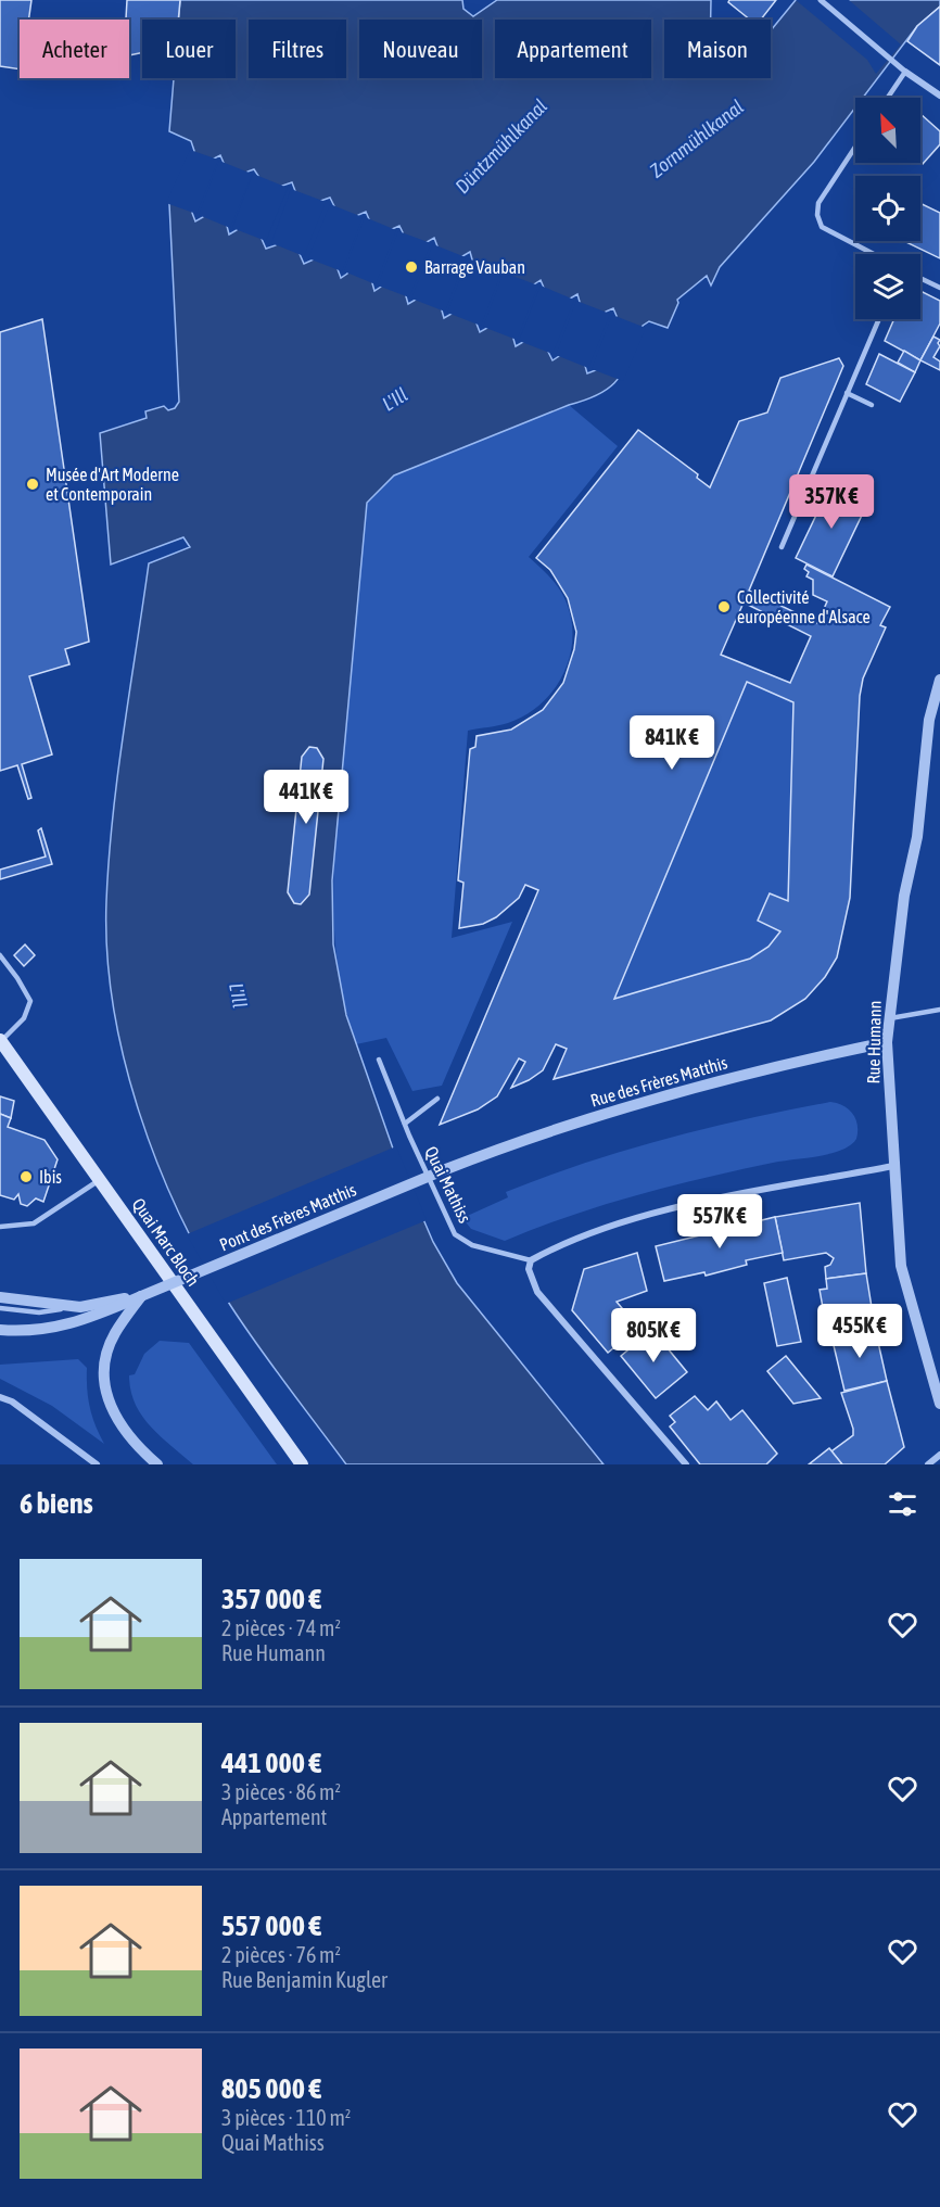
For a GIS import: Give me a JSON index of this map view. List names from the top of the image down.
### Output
{
  "streets": {
    "main road": ["Quai Marc Bloch"],
    "street": ["Rue Humann", "Rue des Frères Matthis", "Pont des Frères Matthis"],
    "lane": ["Quai Mathiss"]
  },
  "crossings": [
    ["Rue Humann", "Rue des Frères Matthis"],
    ["Rue des Frères Matthis", "Pont des Frères Matthis"]
  ],
  "water": ["Zornmühlkanal", "Düntzmühlkanal", "L'Ill"],
  "places": [
    "Barrage Vauban",
    "Musée d'Art Moderne et Contemporain",
    "Collectivité européenne d'Alsace",
    "Ibis"
  ],
  "north": "top left",
  "page": {
    "chip": [
      "Acheter",
      "Louer",
      "Filtres",
      "Nouveau",
      "Appartement",
      "Maison"
    ],
    "price": [
      "357K €",
      "841K €",
      "441K €",
      "557K €",
      "455K €",
      "805K €"
    ],
    "heading": "6 biens",
    "list": [
      {
        "name": "357 000 €",
        "note": "2 pièces · 74 m² · Rue Humann"
      },
      {
        "name": "441 000 €",
        "note": "3 pièces · 86 m² · Appartement"
      },
      {
        "name": "557 000 €",
        "note": "2 pièces · 76 m² · Rue Benjamin Kugler"
      },
      {
        "name": "805 000 €",
        "note": "3 pièces · 110 m² · Quai Mathiss"
      }
    ]
  }
}
